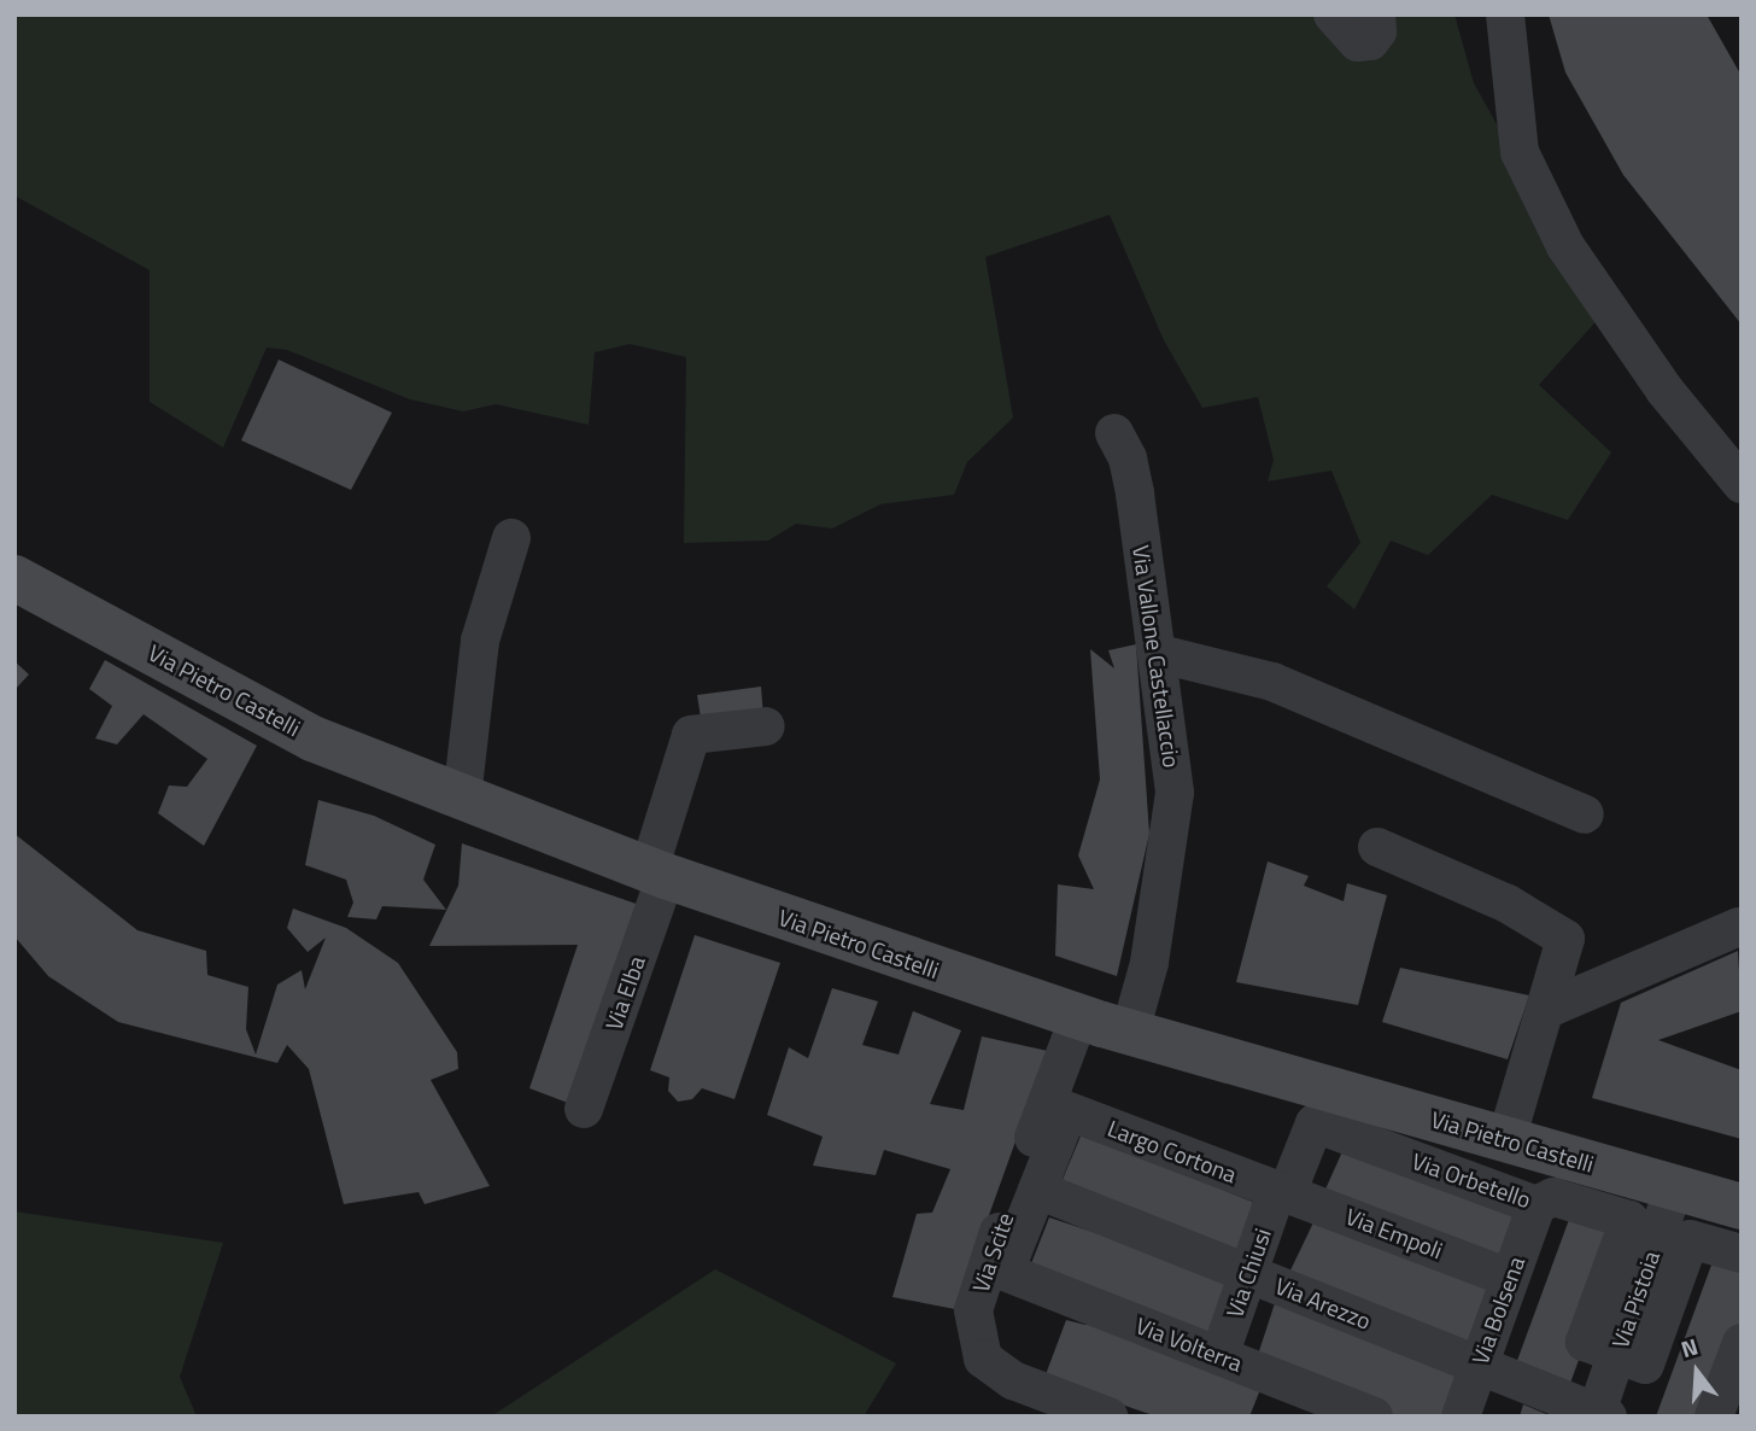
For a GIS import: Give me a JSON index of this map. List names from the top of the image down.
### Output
{
  "streets": {
    "street": [
      "Via Vallone Castellaccio",
      "Via Pietro Castelli",
      "Via Elba",
      "Largo Cortona",
      "Via Orbetello",
      "Via Empoli",
      "Via Scite",
      "Via Chiusi",
      "Via Pistoia",
      "Via Arezzo",
      "Via Bolsena",
      "Via Volterra"
    ]
  },
  "crossings": [
    ["Via Vallone Castellaccio", "Via Pietro Castelli"],
    ["Via Pietro Castelli", "Via Elba"],
    ["Via Pietro Castelli", "Via Scite"],
    ["Via Pietro Castelli", "Via Pistoia"],
    ["Largo Cortona", "Via Empoli"],
    ["Largo Cortona", "Via Chiusi"],
    ["Largo Cortona", "Via Arezzo"],
    ["Largo Cortona", "Via Volterra"],
    ["Via Orbetello", "Via Chiusi"],
    ["Via Orbetello", "Via Pistoia"],
    ["Via Orbetello", "Via Bolsena"],
    ["Via Empoli", "Via Chiusi"],
    ["Via Empoli", "Via Bolsena"],
    ["Via Chiusi", "Via Arezzo"],
    ["Via Chiusi", "Via Volterra"],
    ["Via Pistoia", "Via Arezzo"],
    ["Via Arezzo", "Via Bolsena"],
    ["Via Arezzo", "Via Volterra"]
  ],
  "north": "top"
}
